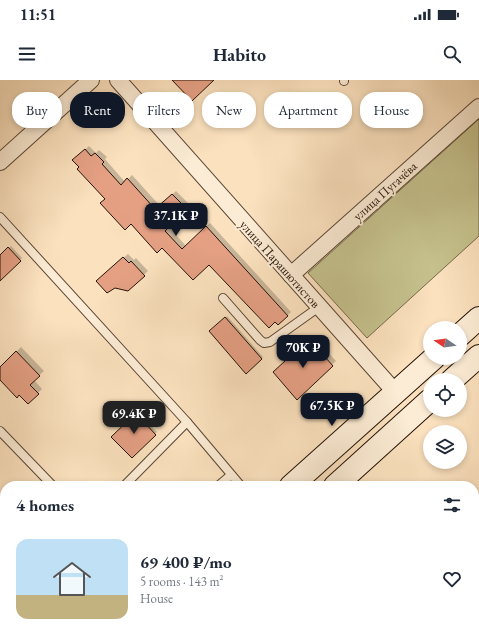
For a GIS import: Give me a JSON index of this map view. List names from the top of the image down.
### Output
{
  "streets": {
    "street": ["улица Пугачёва", "улица Парашютистов"]
  },
  "crossings": [
    ["улица Пугачёва", "улица Парашютистов"]
  ],
  "north": "left",
  "page": {
    "status": "11:51",
    "header": "Habito",
    "chip": [
      "Buy",
      "Rent",
      "Filters",
      "New",
      "Apartment",
      "House"
    ],
    "price": [
      "37.1K ₽",
      "70K ₽",
      "67.5K ₽",
      "69.4K ₽"
    ],
    "heading": "4 homes",
    "list": [
      {
        "name": "69 400 ₽/mo",
        "note": "5 rooms · 143 m² · House"
      }
    ]
  }
}
